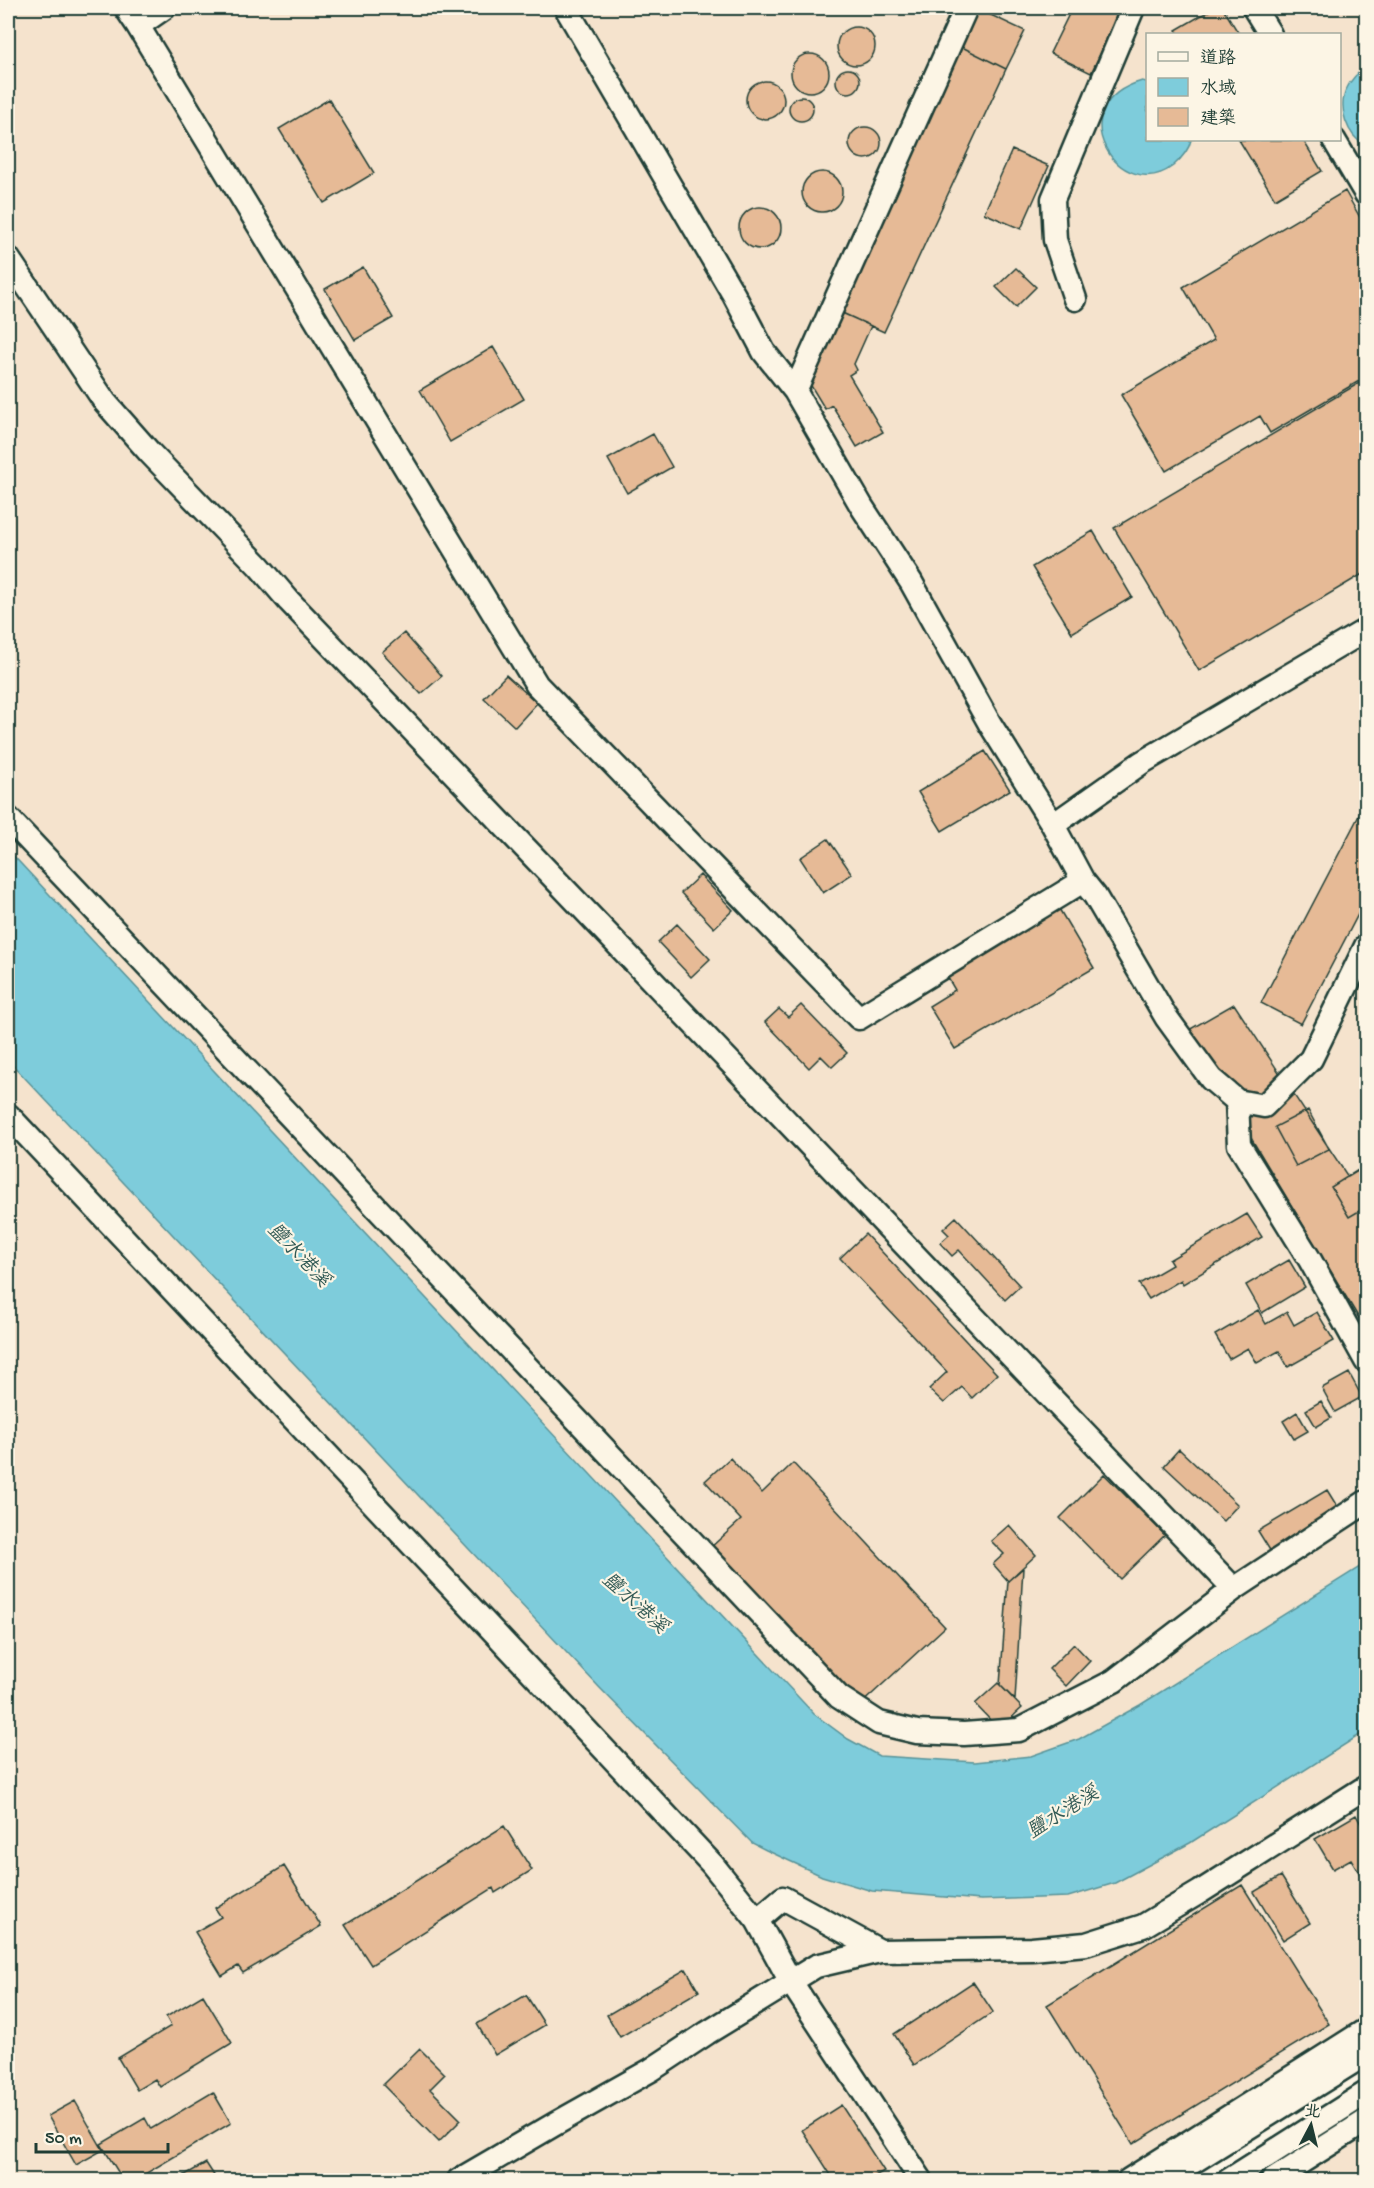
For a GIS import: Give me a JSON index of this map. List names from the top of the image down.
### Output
{
  "water": ["鹽水港溪"],
  "legend": ["道路", "水域", "建築"],
  "scale_bar": "50 m",
  "north": "top"
}
